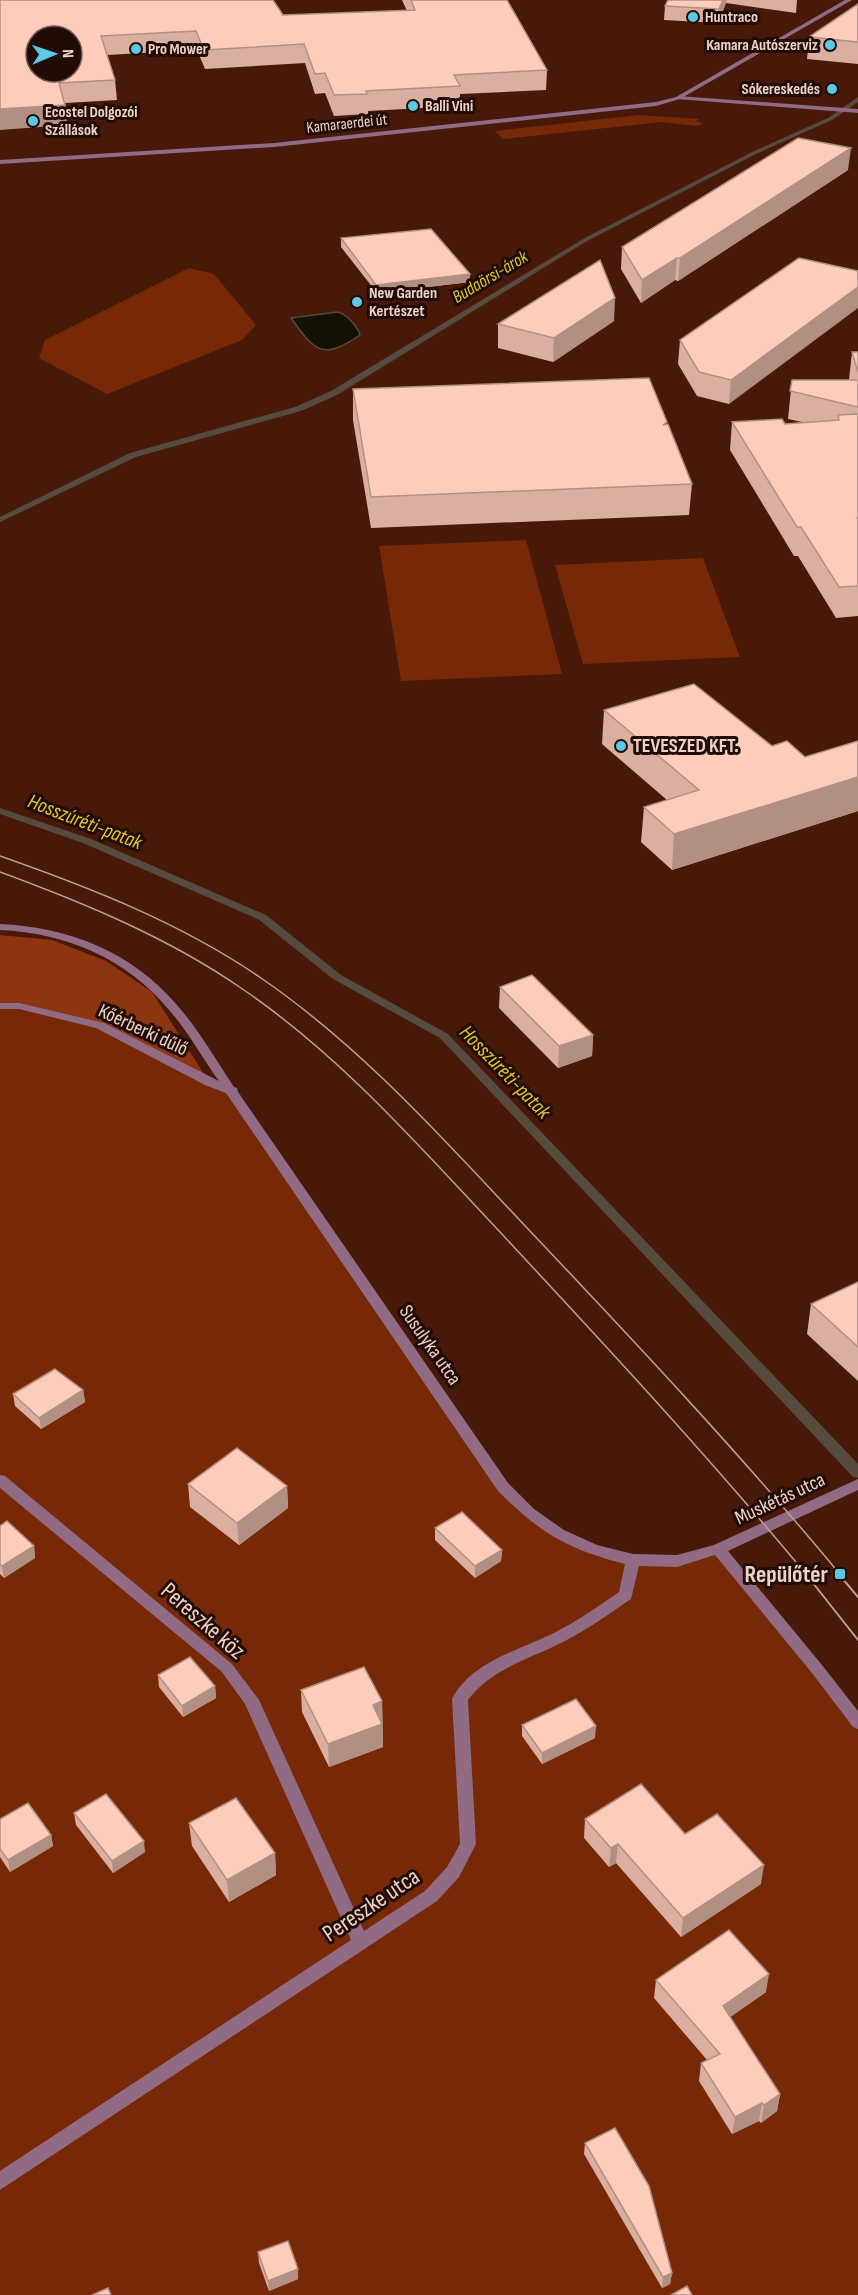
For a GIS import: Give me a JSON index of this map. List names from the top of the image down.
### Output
{
  "streets": {
    "street": [
      "Kamaraerdei út",
      "Kőérberki dűlő",
      "Susulyka utca",
      "Muskétás utca",
      "Pereszke köz",
      "Pereszke utca"
    ]
  },
  "crossings": [
    ["Kőérberki dűlő", "Susulyka utca"],
    ["Susulyka utca", "Muskétás utca"],
    ["Susulyka utca", "Pereszke utca"],
    ["Pereszke köz", "Pereszke utca"]
  ],
  "water": ["Budaörsi-árok", "Hosszúréti-patak"],
  "places": {
    "other": [
      "Huntraco",
      "Kamara Autószerviz",
      "Pro Mower",
      "Sókereskedés",
      "Balli Vini",
      "Ecostel Dolgozói Szállások",
      "New Garden Kertészet",
      "TEVESZED KFT."
    ],
    "transit": ["Repülőtér"]
  },
  "north": "right"
}
